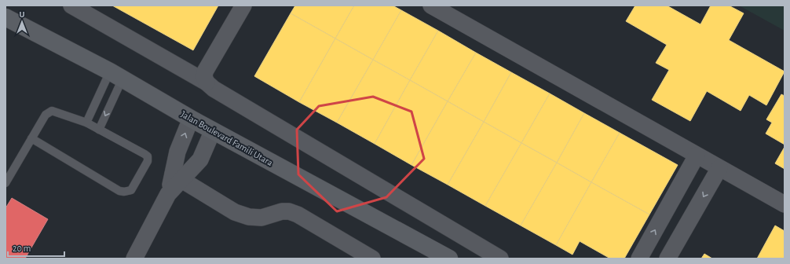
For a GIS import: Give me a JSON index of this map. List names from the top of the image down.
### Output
{
  "streets": {
    "street": ["Jalan Boulevard Famili Utara"]
  },
  "scale_bar": "20 m",
  "north": "top"
}
